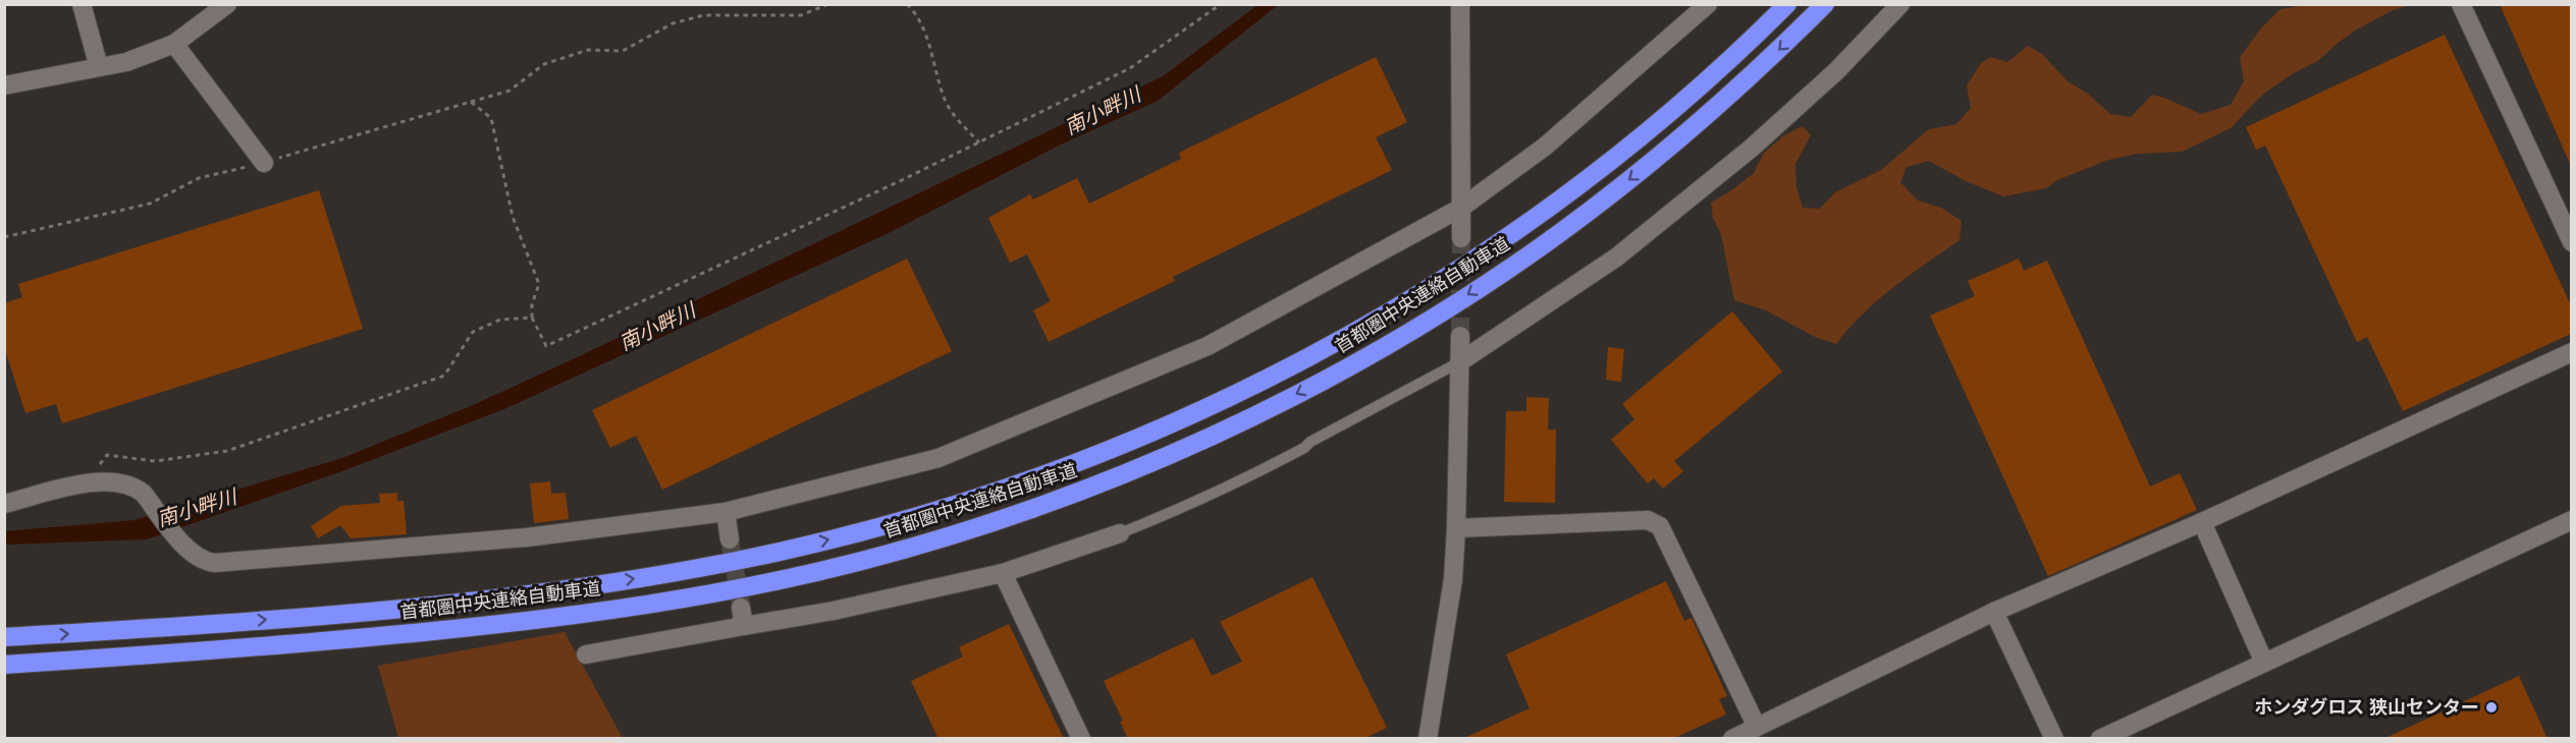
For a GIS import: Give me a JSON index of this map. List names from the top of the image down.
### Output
{
  "streets": {
    "highway": ["首都圏中央連絡自動車道"]
  },
  "water": ["南小畔川"],
  "places": ["ホンダグロス 狭山センター"]
}
